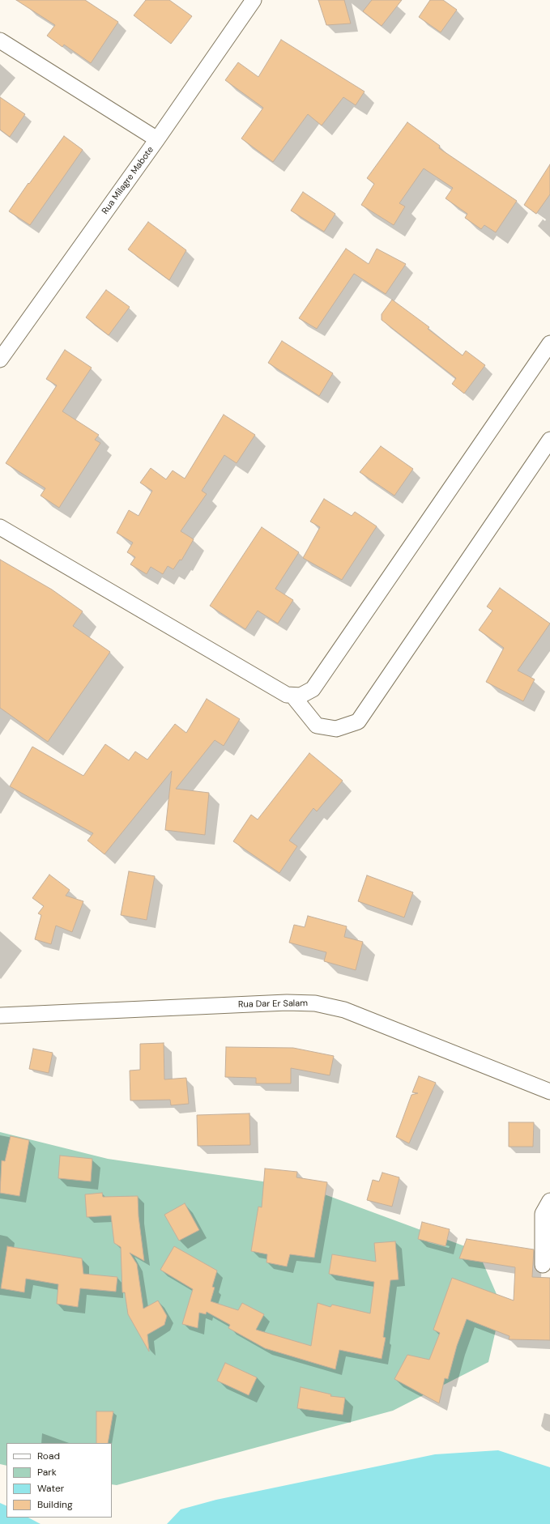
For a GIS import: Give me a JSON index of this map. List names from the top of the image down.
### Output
{
  "streets": {
    "street": ["Rua Milagre Mabote", "Rua Dar Er Salam"]
  },
  "legend": [
    "Road",
    "Park",
    "Water",
    "Building"
  ]
}
